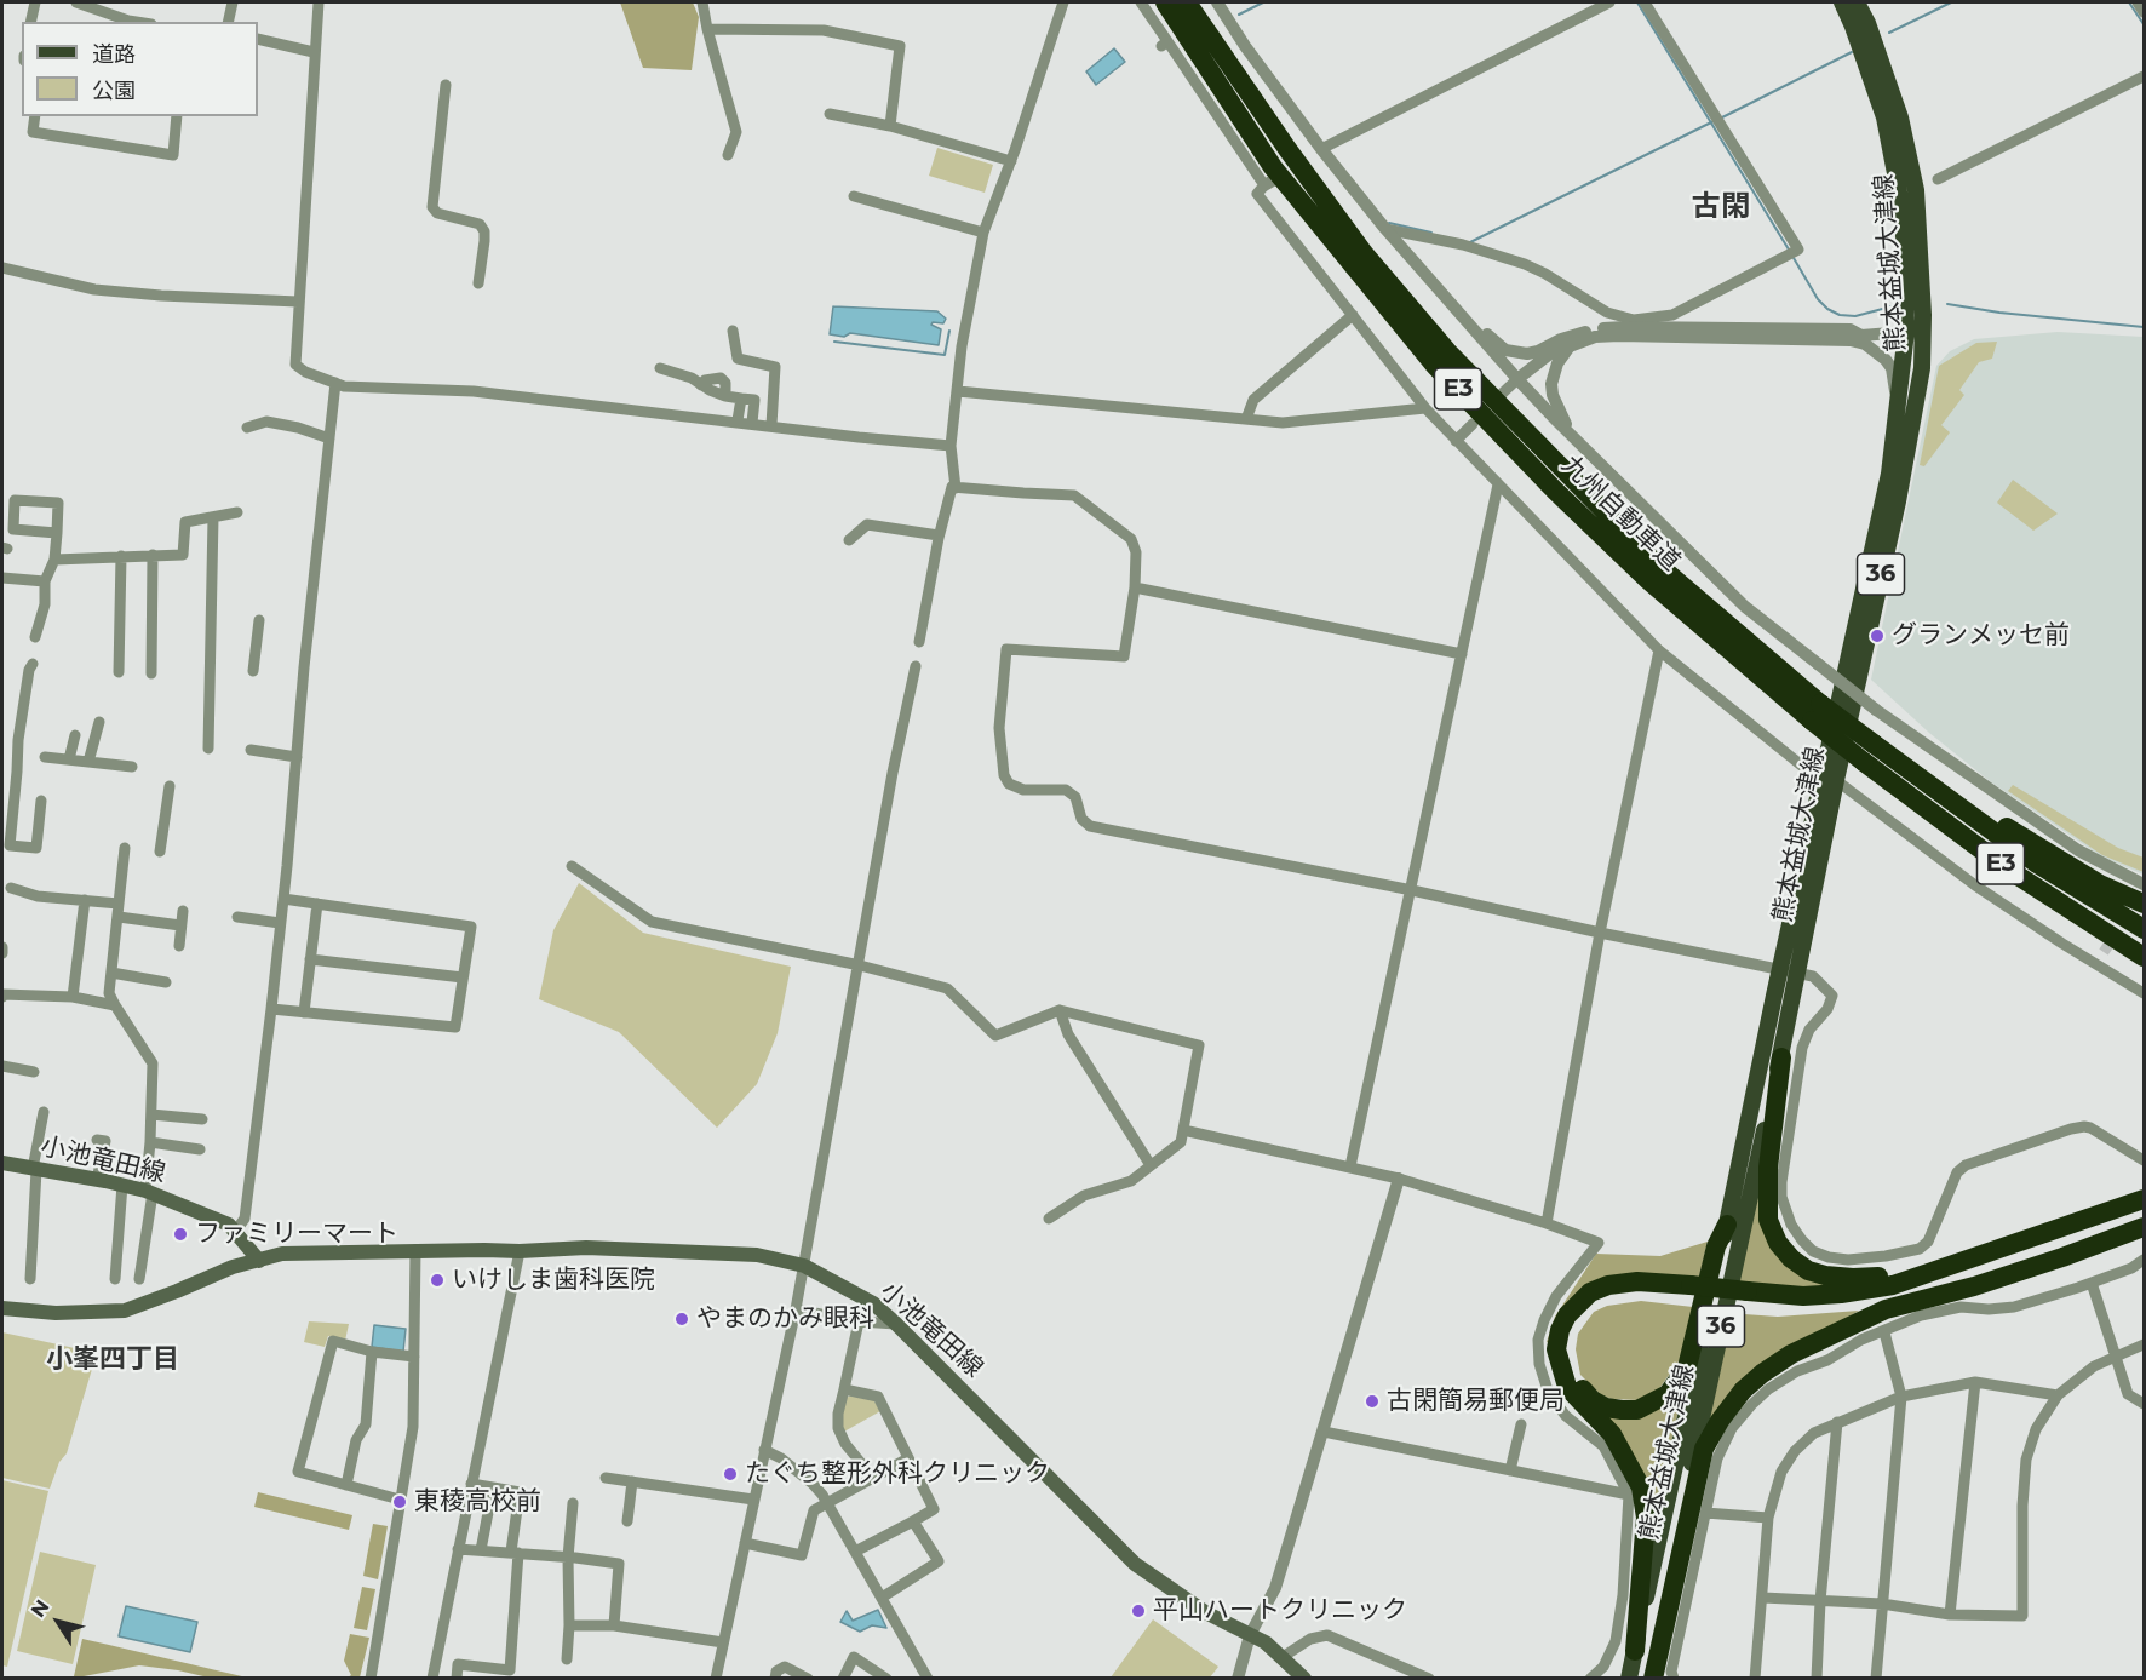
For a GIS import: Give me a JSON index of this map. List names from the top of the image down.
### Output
{
  "streets": {
    "highway": ["E3", "九州自動車道"],
    "main road": ["熊本益城大津線", "36", "小池竜田線"]
  },
  "districts": ["古閑", "小峯四丁目"],
  "places": [
    "グランメッセ前",
    "ファミリーマート",
    "いけしま歯科医院",
    "やまのかみ眼科",
    "古閑簡易郵便局",
    "たぐち整形外科クリニック",
    "東稜高校前",
    "平山ハートクリニック"
  ],
  "legend": ["道路", "公園"],
  "north": "top left"
}
